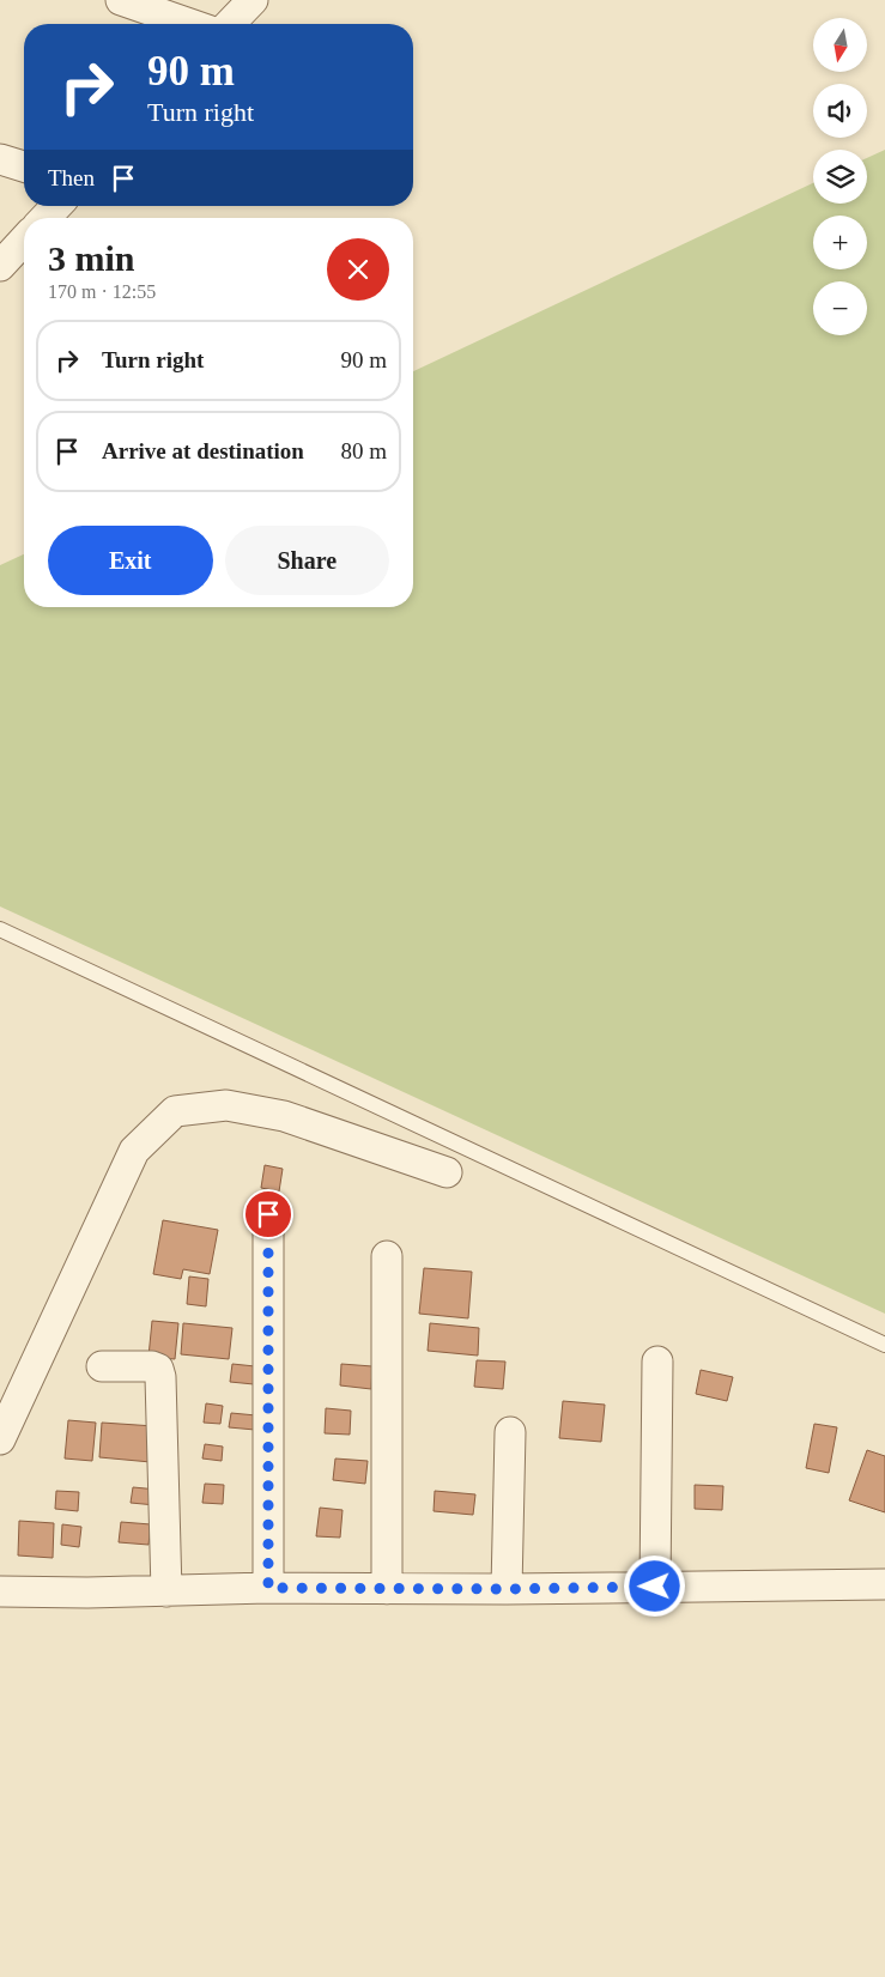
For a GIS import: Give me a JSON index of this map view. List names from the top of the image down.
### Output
{
  "north": "bottom",
  "page": {
    "map_buttons": ["+", "−"],
    "turn": ["90 m", "Turn right"],
    "then": "Then",
    "heading": ["3 min", "170 m · 12:55"],
    "list": [
      {
        "name": "Turn right",
        "value": "90 m"
      },
      {
        "name": "Arrive at destination",
        "value": "80 m"
      }
    ],
    "buttons": ["Exit", "Share"]
  }
}
